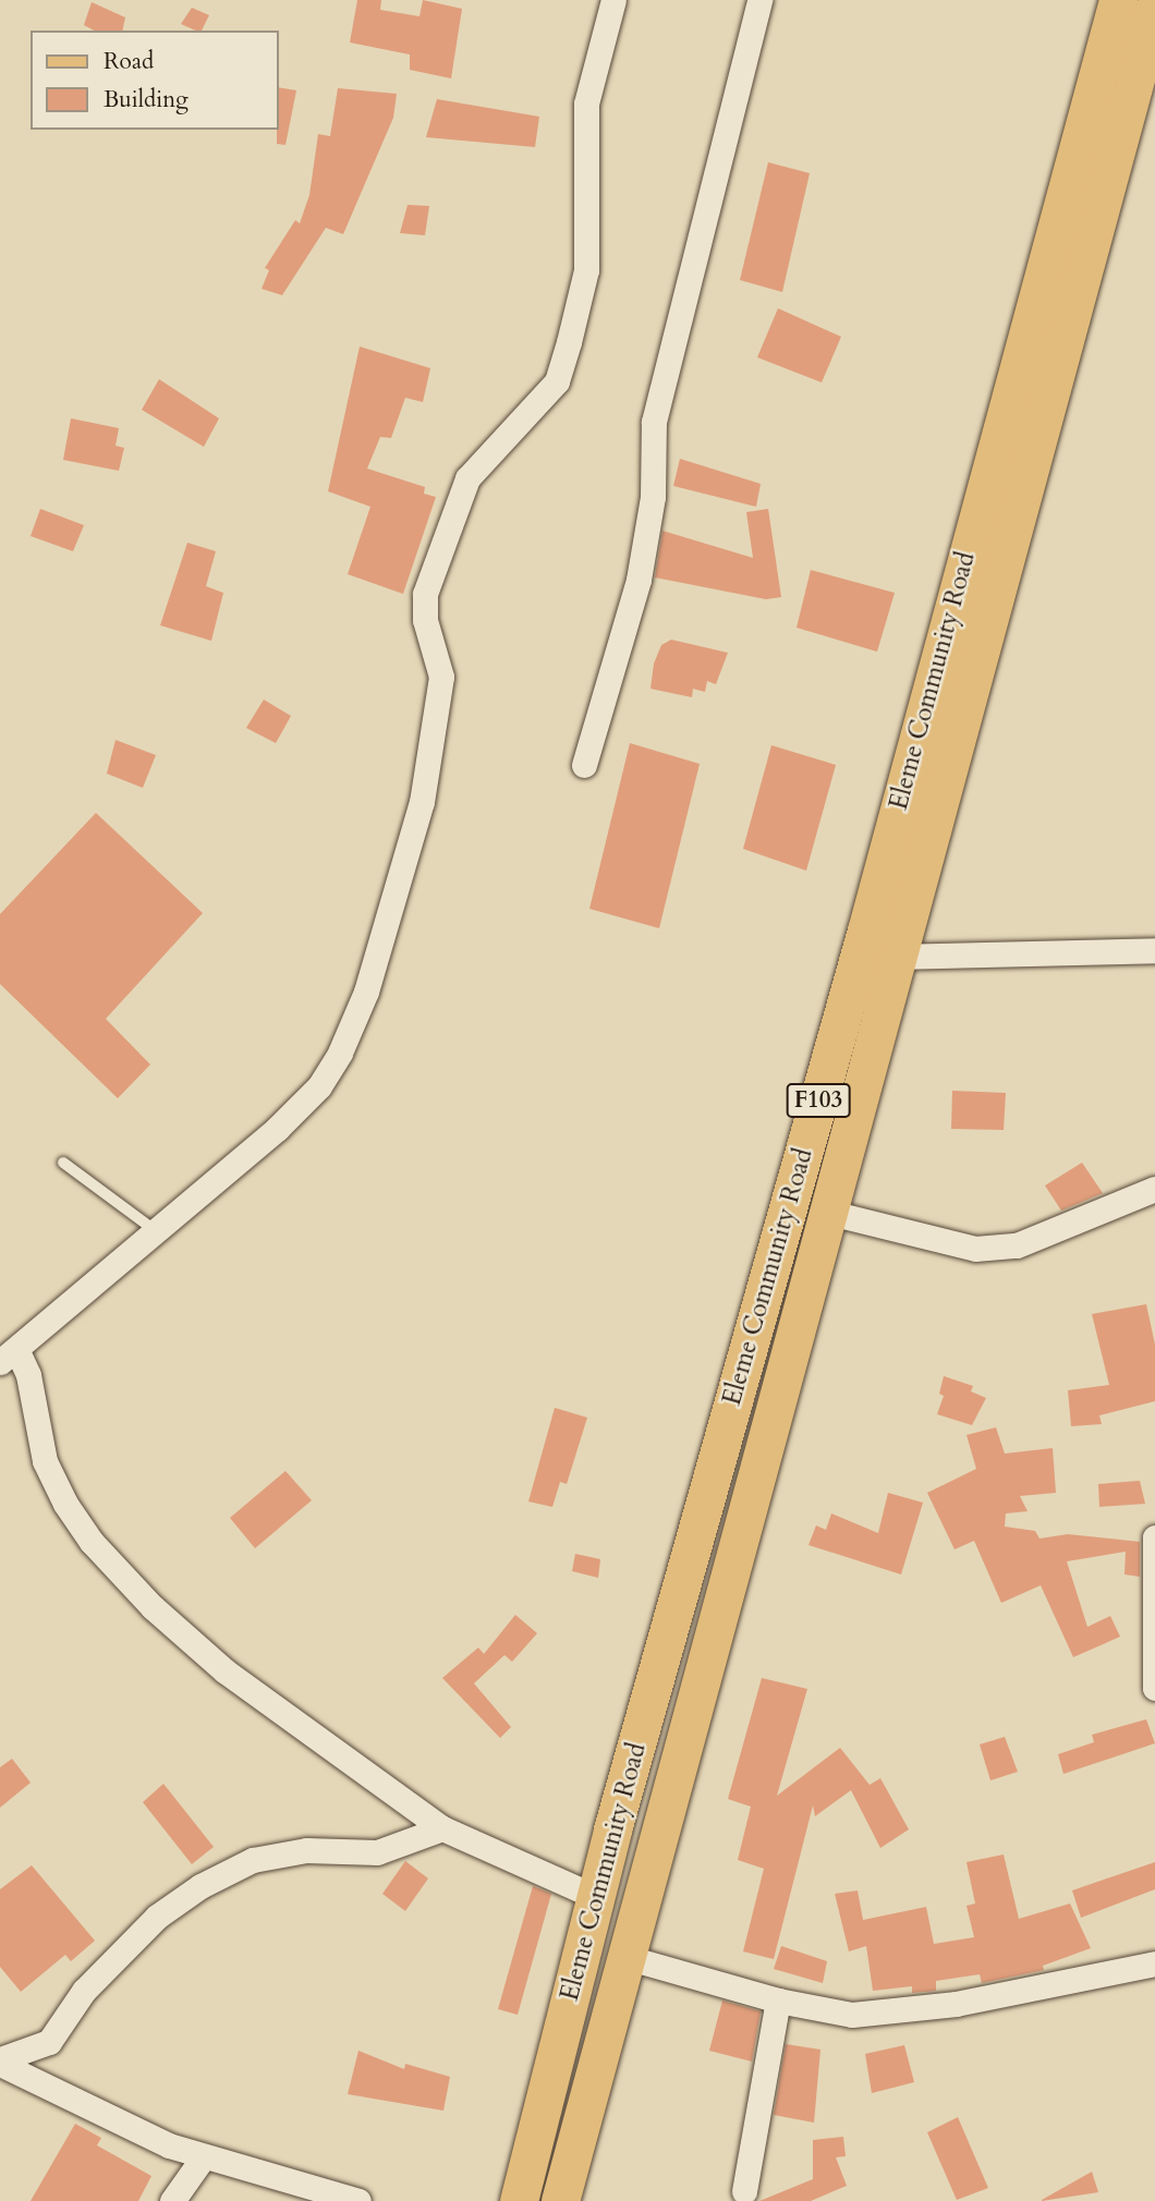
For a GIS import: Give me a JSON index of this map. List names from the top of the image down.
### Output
{
  "streets": {
    "main road": ["Eleme Community Road", "F103"]
  },
  "legend": ["Road", "Building"]
}
